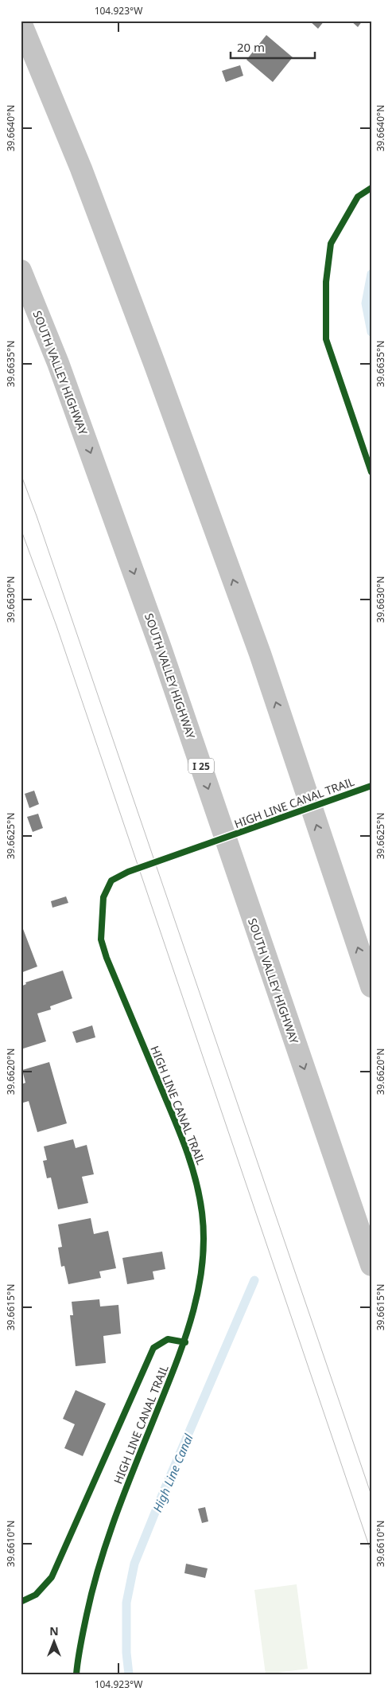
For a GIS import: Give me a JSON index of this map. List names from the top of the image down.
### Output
{
  "streets": {
    "highway": ["SOUTH VALLEY HIGHWAY", "I 25"],
    "cycle path": ["HIGH LINE CANAL TRAIL"]
  },
  "water": ["High Line Canal"],
  "scale_bar": "20 m",
  "north": "top",
  "coordinates": [
    "104.923°W",
    "39.6640°N",
    "39.6635°N",
    "39.6630°N",
    "39.6625°N",
    "39.6620°N",
    "39.6615°N",
    "39.6610°N"
  ]
}
